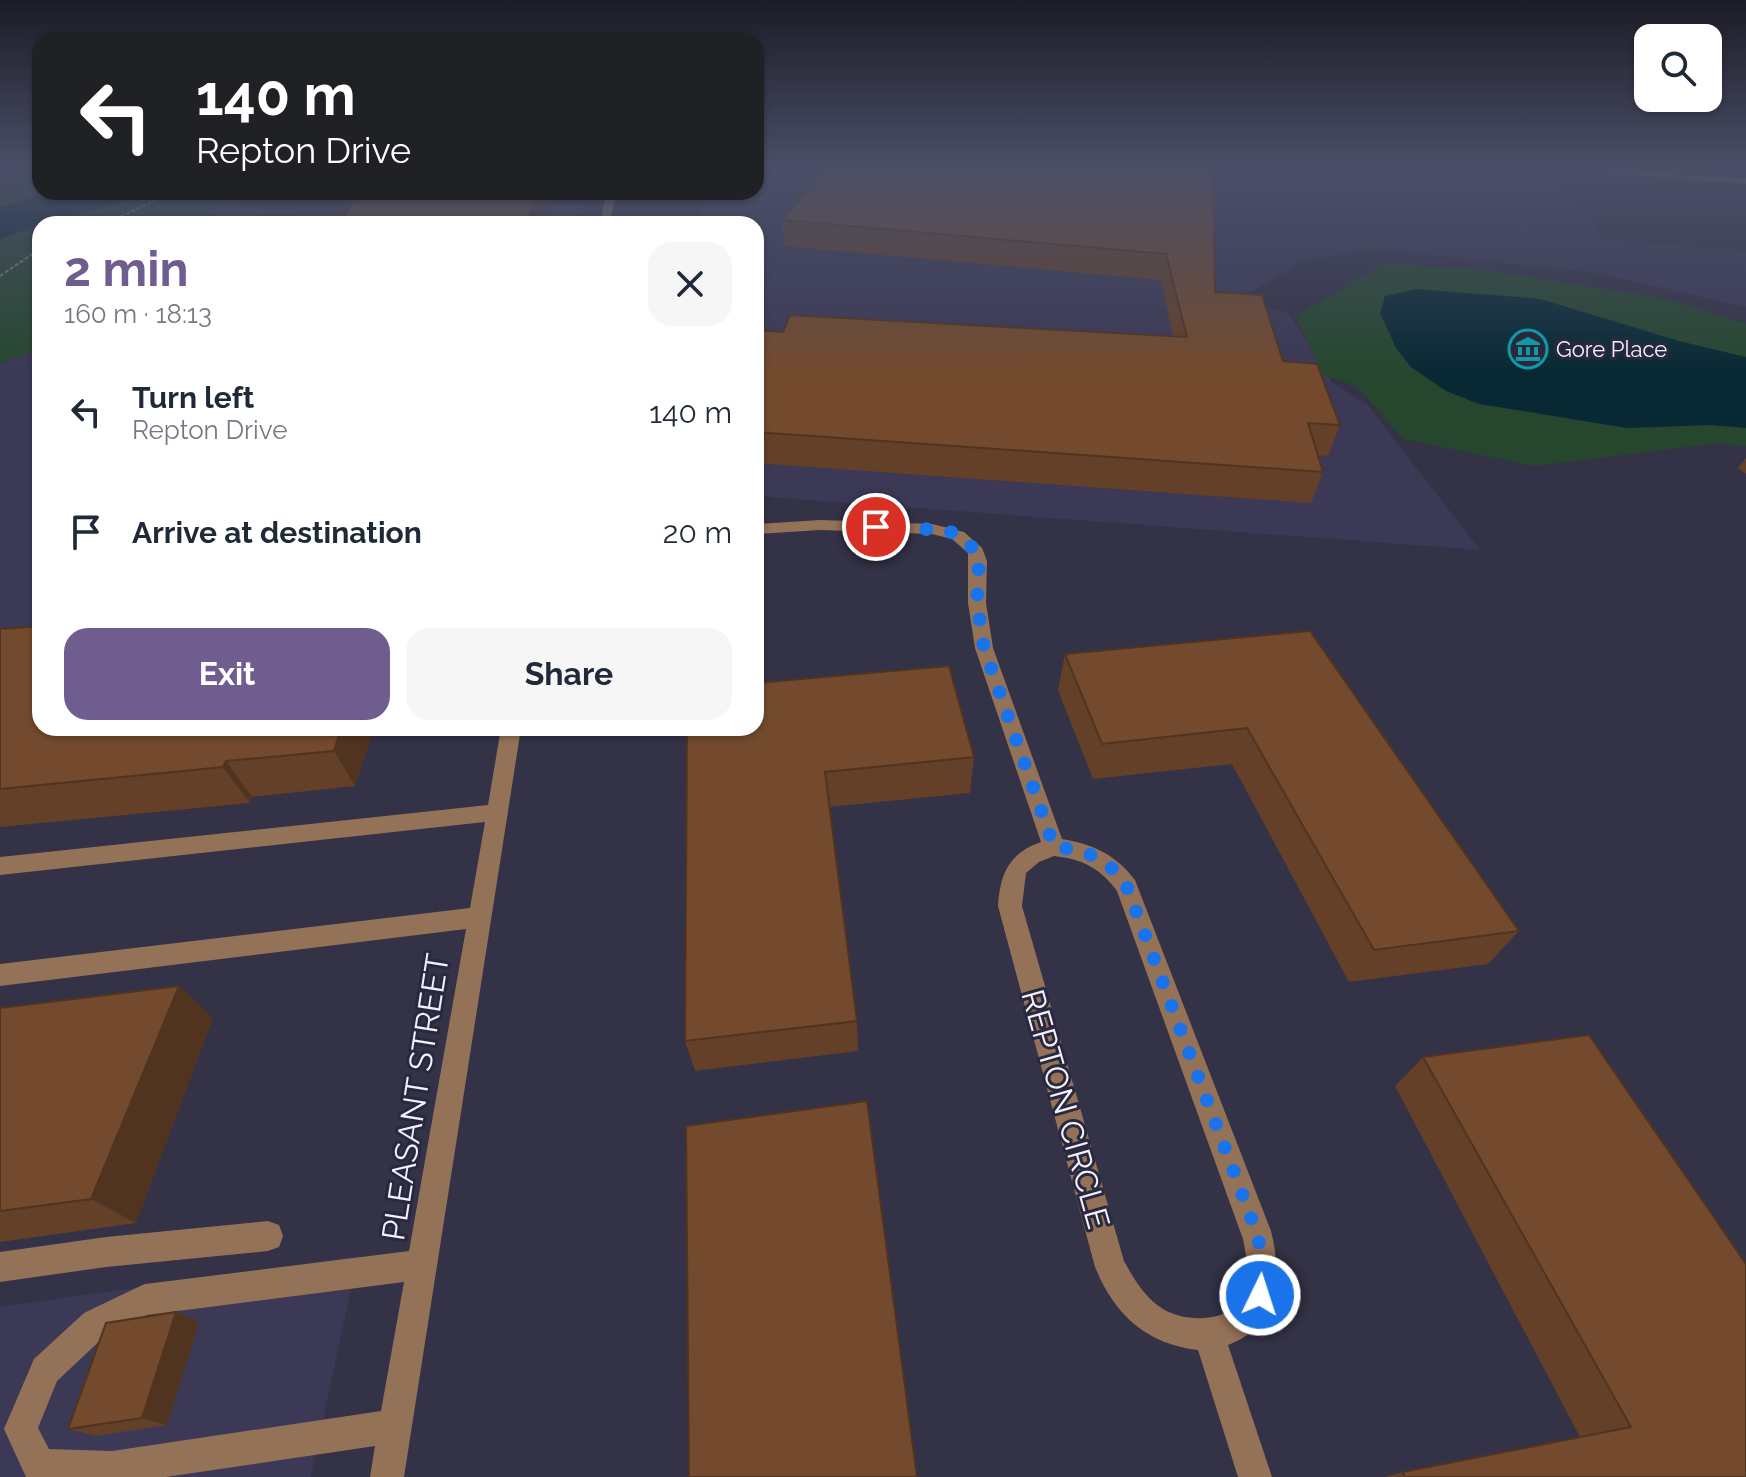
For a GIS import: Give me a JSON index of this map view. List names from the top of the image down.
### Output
{
  "streets": {
    "street": ["PLEASANT STREET", "REPTON CIRCLE"]
  },
  "places": {
    "museum": ["Gore Place"]
  },
  "page": {
    "turn": ["140 m", "Repton Drive"],
    "heading": ["2 min", "160 m · 18:13"],
    "list": [
      {
        "name": "Turn left",
        "note": "Repton Drive",
        "value": "140 m"
      },
      {
        "name": "Arrive at destination",
        "value": "20 m"
      }
    ],
    "buttons": ["Exit", "Share"]
  }
}
